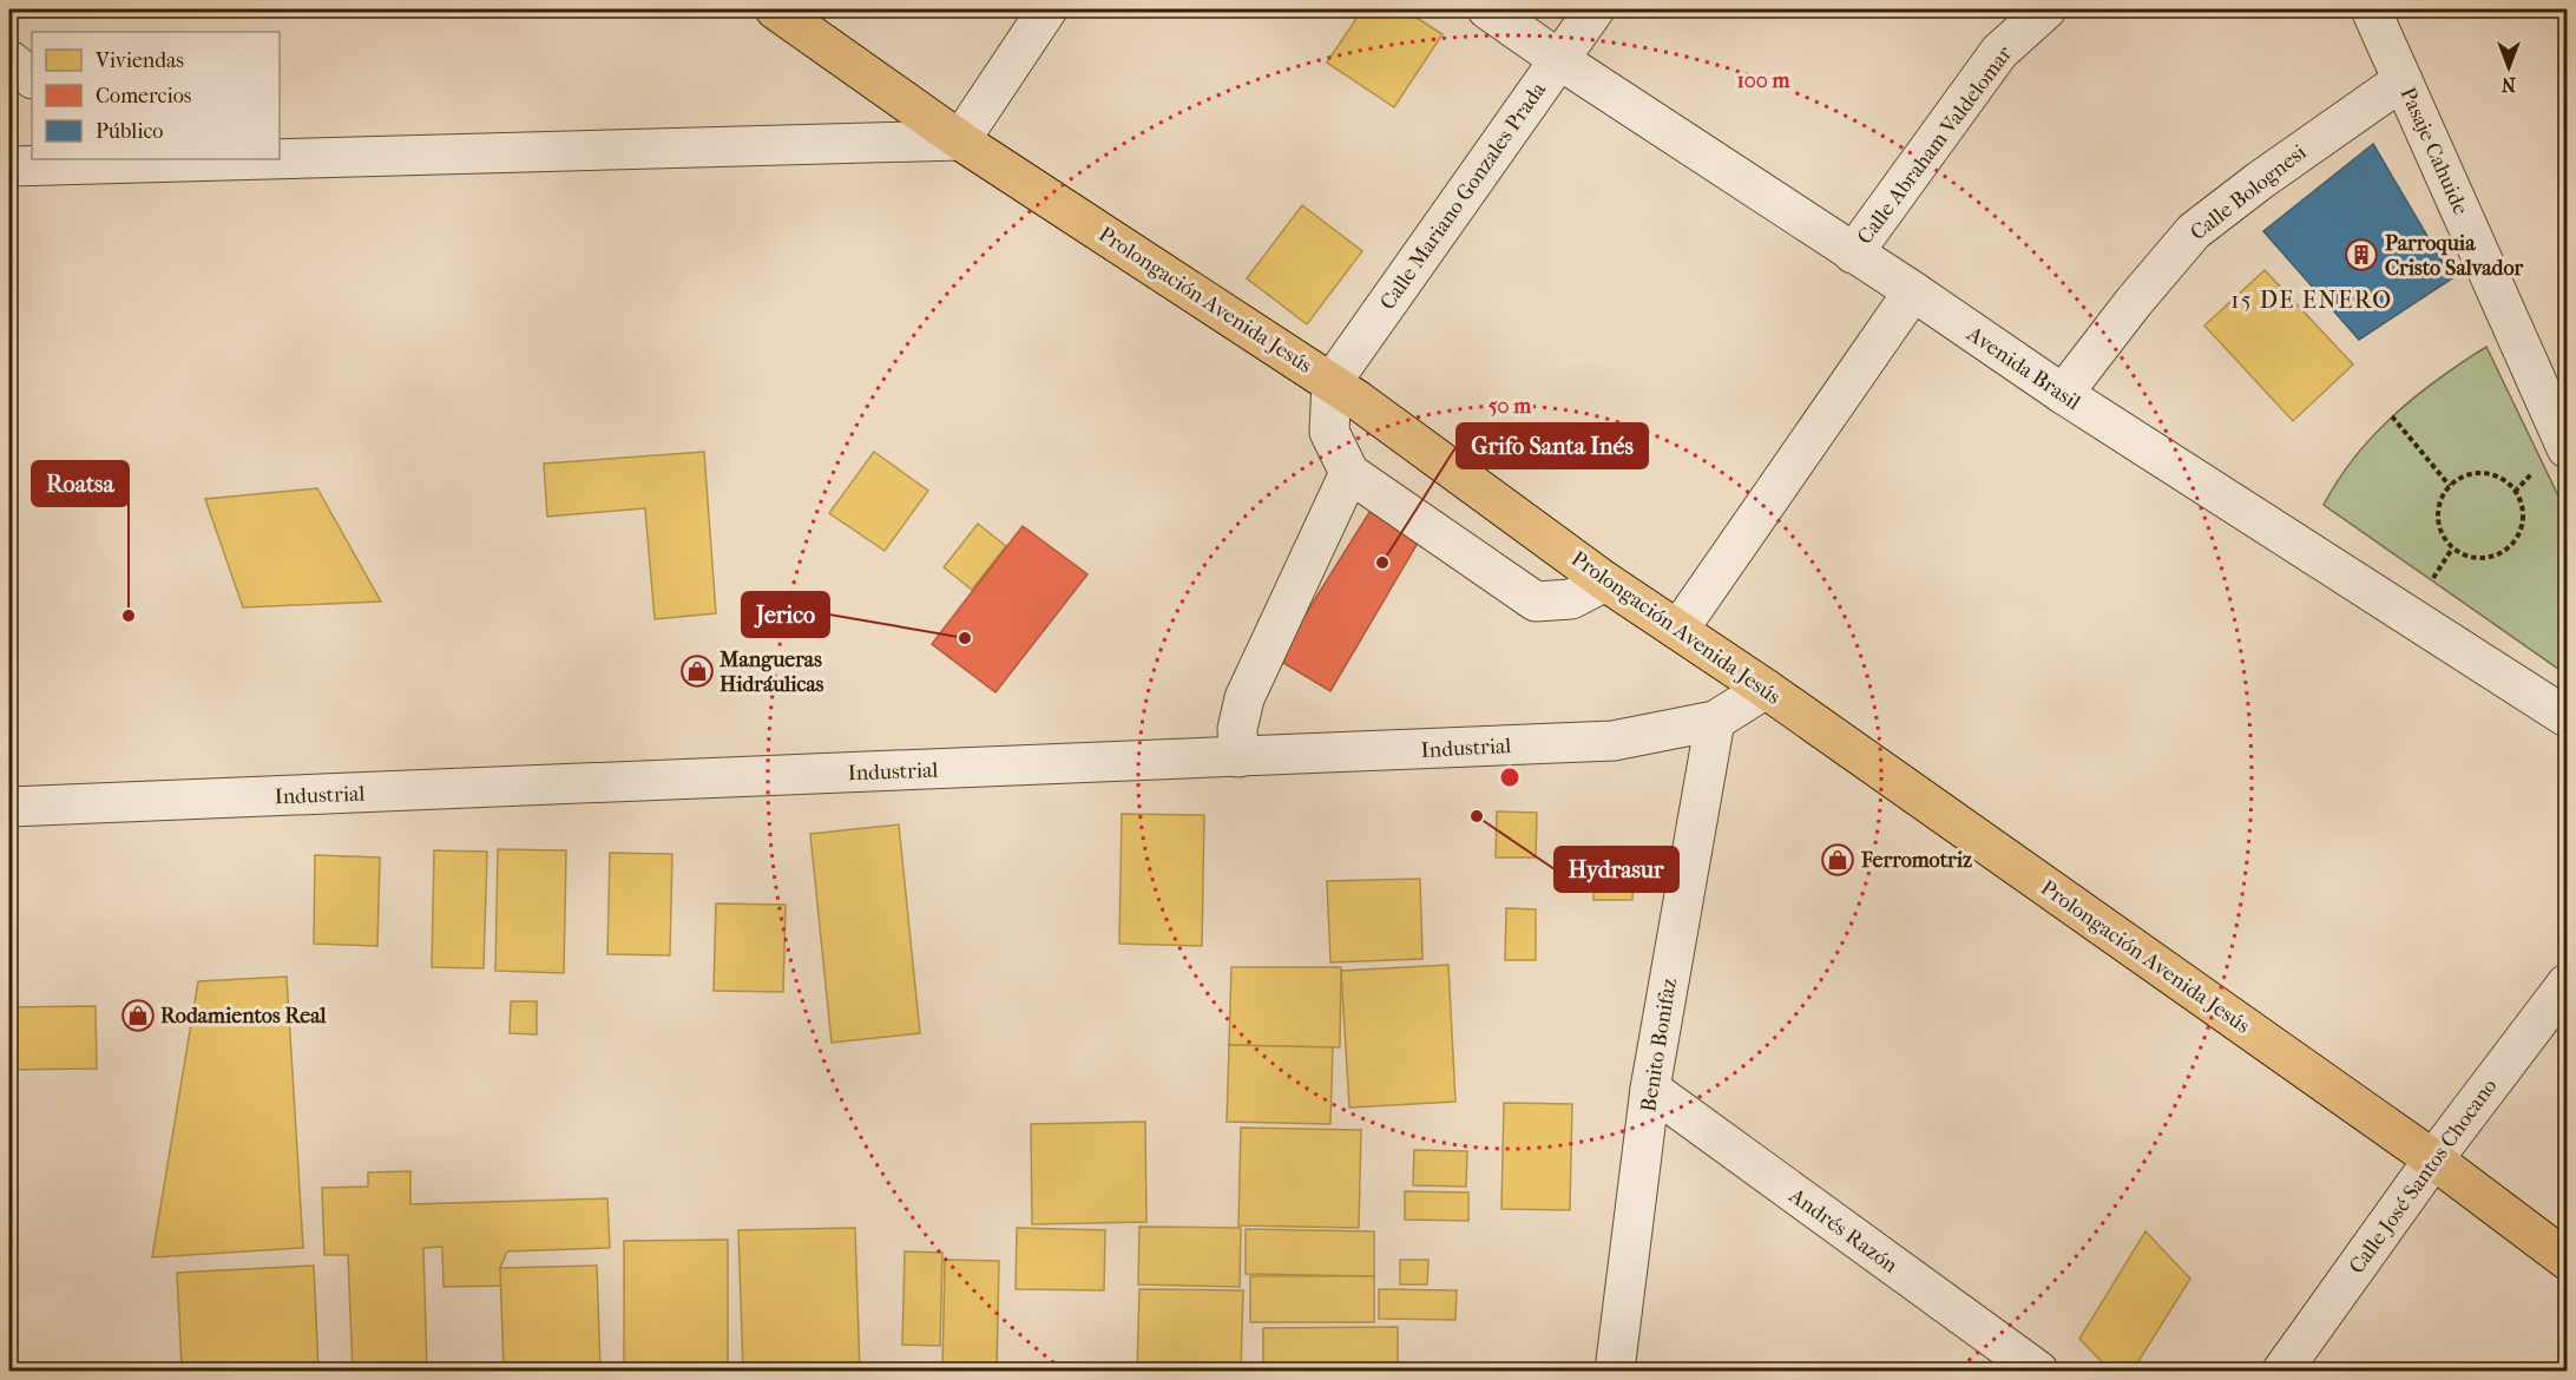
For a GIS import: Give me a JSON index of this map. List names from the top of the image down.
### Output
{
  "streets": {
    "main road": ["Prolongación Avenida Jesús"],
    "street": [
      "Calle Abraham Valdelomar",
      "Pasaje Cahuide",
      "Calle Bolognesi",
      "Calle Mariano Gonzales Prada",
      "Avenida Brasil",
      "Industrial",
      "Benito Bonifaz",
      "Calle José Santos Chocano",
      "Andrés Razón"
    ]
  },
  "crossings": [
    ["Calle Abraham Valdelomar", "Avenida Brasil"],
    ["Pasaje Cahuide", "Calle Bolognesi"],
    ["Calle Bolognesi", "Avenida Brasil"],
    ["Calle Mariano Gonzales Prada", "Prolongación Avenida Jesús"],
    ["Calle Mariano Gonzales Prada", "Avenida Brasil"],
    ["Prolongación Avenida Jesús", "Industrial"],
    ["Prolongación Avenida Jesús", "Calle José Santos Chocano"],
    ["Industrial", "Benito Bonifaz"],
    ["Benito Bonifaz", "Andrés Razón"]
  ],
  "districts": ["15 DE ENERO"],
  "places": {
    "building": ["Parroquia Cristo Salvador"],
    "other": [
      "Grifo Santa Inés",
      "Roatsa",
      "Jerico",
      "Hydrasur"
    ],
    "shop": ["Mangueras Hidráulicas", "Ferromotriz", "Rodamientos Real"]
  },
  "legend": ["Viviendas", "Comercios", "Público"],
  "north": "bottom",
  "rings": ["100 m", "50 m"]
}
